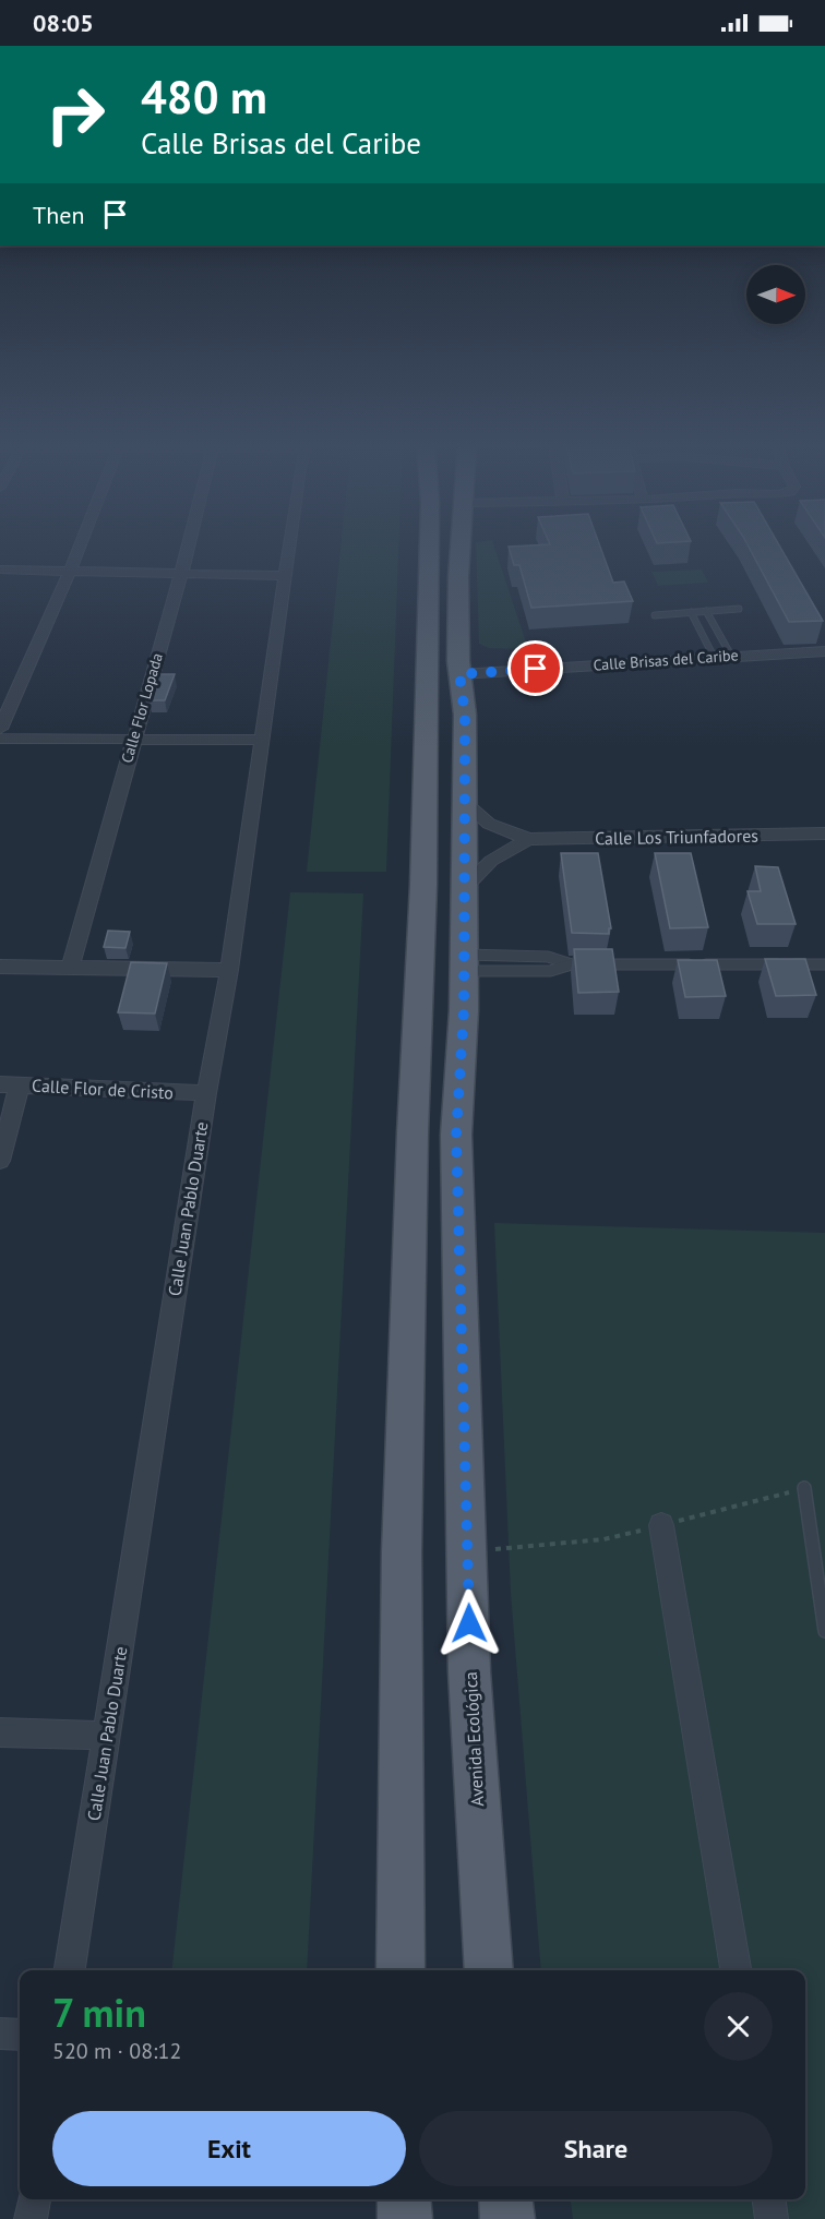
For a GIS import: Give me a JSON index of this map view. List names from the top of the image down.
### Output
{
  "streets": {
    "main road": ["Avenida Ecológica"],
    "street": [
      "Calle Brisas del Caribe",
      "Calle Flor Lopada",
      "Calle Los Triunfadores",
      "Calle Flor de Cristo",
      "Calle Juan Pablo Duarte"
    ]
  },
  "crossings": [
    ["Calle Brisas del Caribe", "Avenida Ecológica"],
    ["Calle Los Triunfadores", "Avenida Ecológica"],
    ["Calle Flor de Cristo", "Calle Juan Pablo Duarte"]
  ],
  "north": "right",
  "page": {
    "status": "08:05",
    "turn": ["480 m", "Calle Brisas del Caribe"],
    "then": "Then",
    "heading": ["7 min", "520 m · 08:12"],
    "buttons": ["Exit", "Share"]
  }
}
